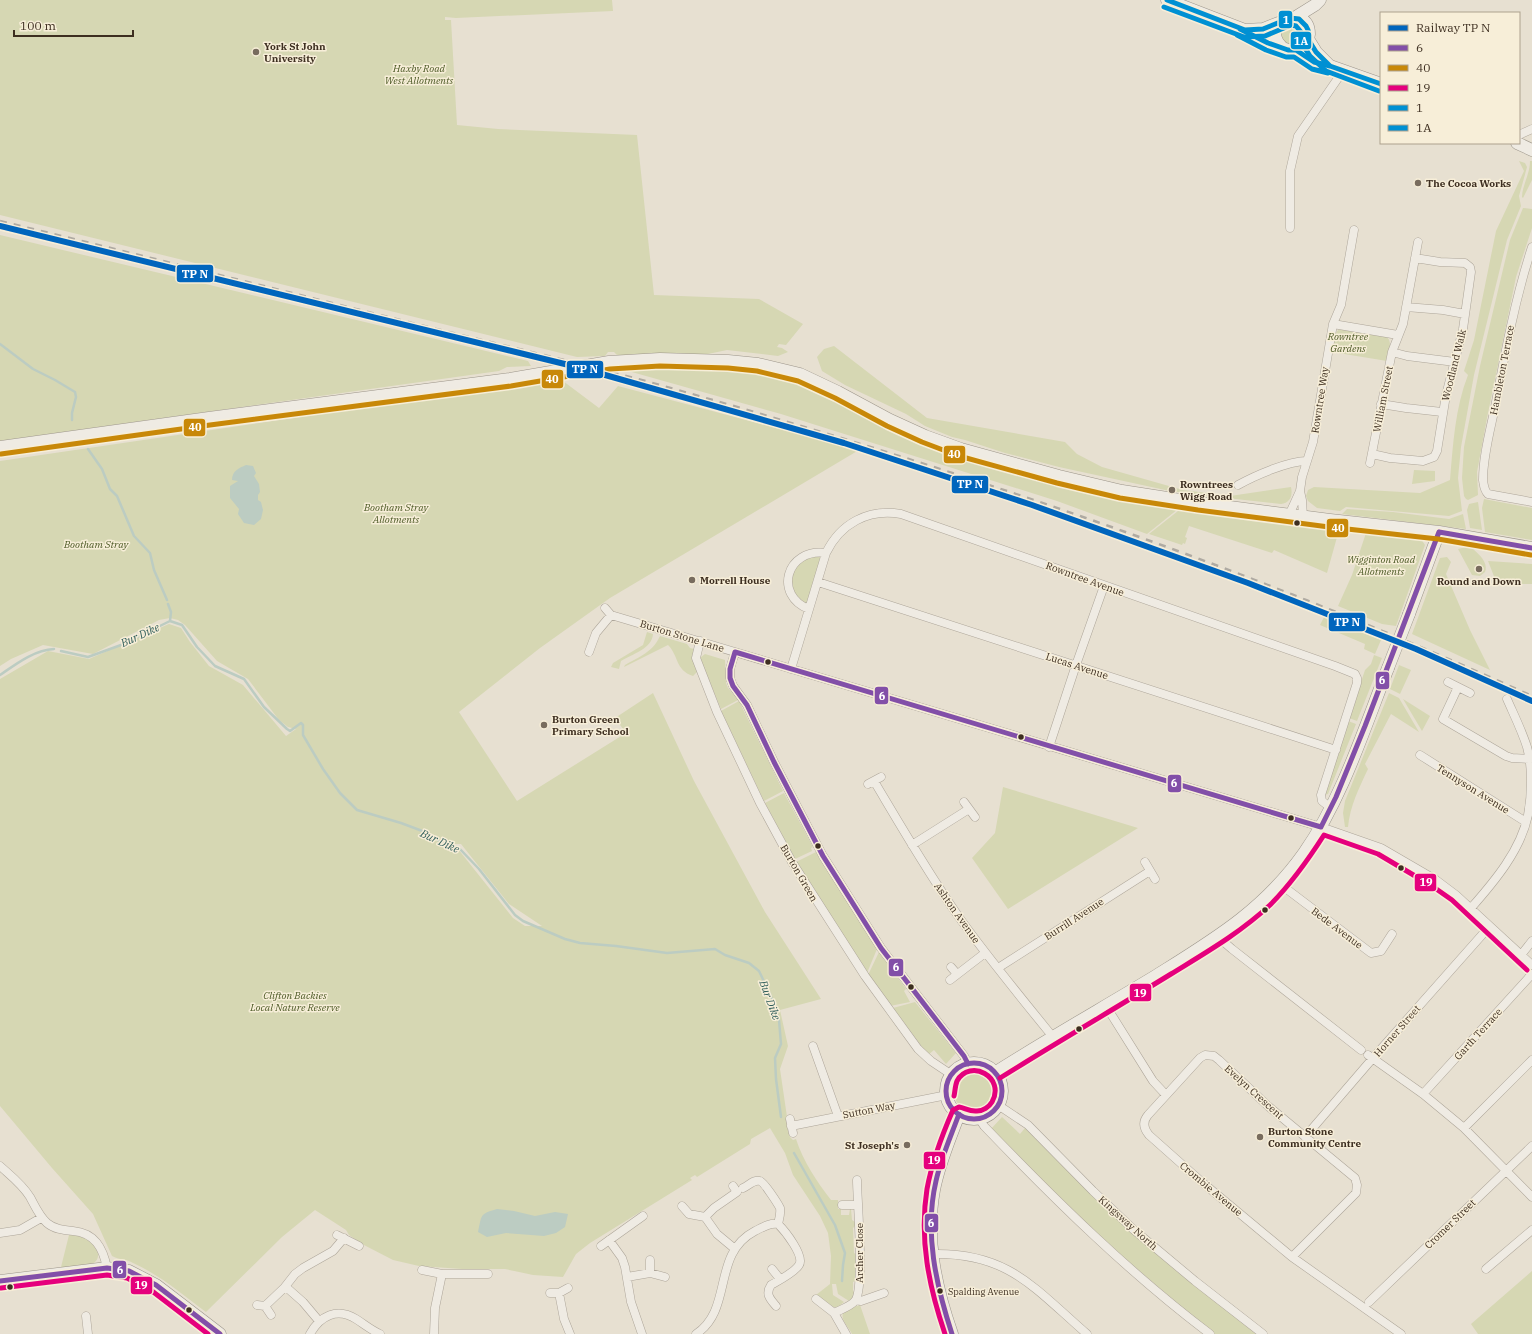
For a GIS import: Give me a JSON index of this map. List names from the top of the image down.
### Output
{
  "streets": {
    "street": [
      "Woodland Walk",
      "Hambleton Terrace",
      "William Street",
      "Rowntree Way",
      "Rowntree Avenue",
      "Burton Stone Lane",
      "Lucas Avenue",
      "Tennyson Avenue",
      "Burton Green",
      "Ashton Avenue",
      "Burrill Avenue",
      "Bede Avenue",
      "Horner Street",
      "Garth Terrace",
      "Evelyn Crescent",
      "Sutton Way",
      "Crombie Avenue",
      "Kingsway North",
      "Cromer Street",
      "Archer Close"
    ]
  },
  "crossings": [
    ["Woodland Walk", "William Street"],
    ["Rowntree Avenue", "Burton Stone Lane"],
    ["Rowntree Avenue", "Lucas Avenue"],
    ["Burton Stone Lane", "Burton Green"],
    ["Burton Stone Lane", "Horner Street"],
    ["Burton Green", "Sutton Way"],
    ["Burton Green", "Kingsway North"],
    ["Ashton Avenue", "Burrill Avenue"],
    ["Horner Street", "Evelyn Crescent"],
    ["Evelyn Crescent", "Crombie Avenue"],
    ["Sutton Way", "Kingsway North"]
  ],
  "water": ["Bur Dike"],
  "parks": [
    "Haxby Road West Allotments",
    "Rowntree Gardens",
    "Bootham Stray Allotments",
    "Bootham Stray",
    "Wigginton Road Allotments",
    "Clifton Backies Local Nature Reserve"
  ],
  "places": [
    "York St John University",
    "The Cocoa Works",
    "Rowntrees Wigg Road",
    "Round and Down",
    "Morrell House",
    "Burton Green Primary School",
    "Burton Stone Community Centre",
    "St Joseph's",
    "Spalding Avenue"
  ],
  "lines": [
    "transit line 1",
    "transit line 1A",
    "transit line 40",
    "transit line 6",
    "transit line 19"
  ],
  "legend": [
    "Railway TP N",
    "6",
    "40",
    "19",
    "1",
    "1A"
  ],
  "scale_bar": "100 m"
}
